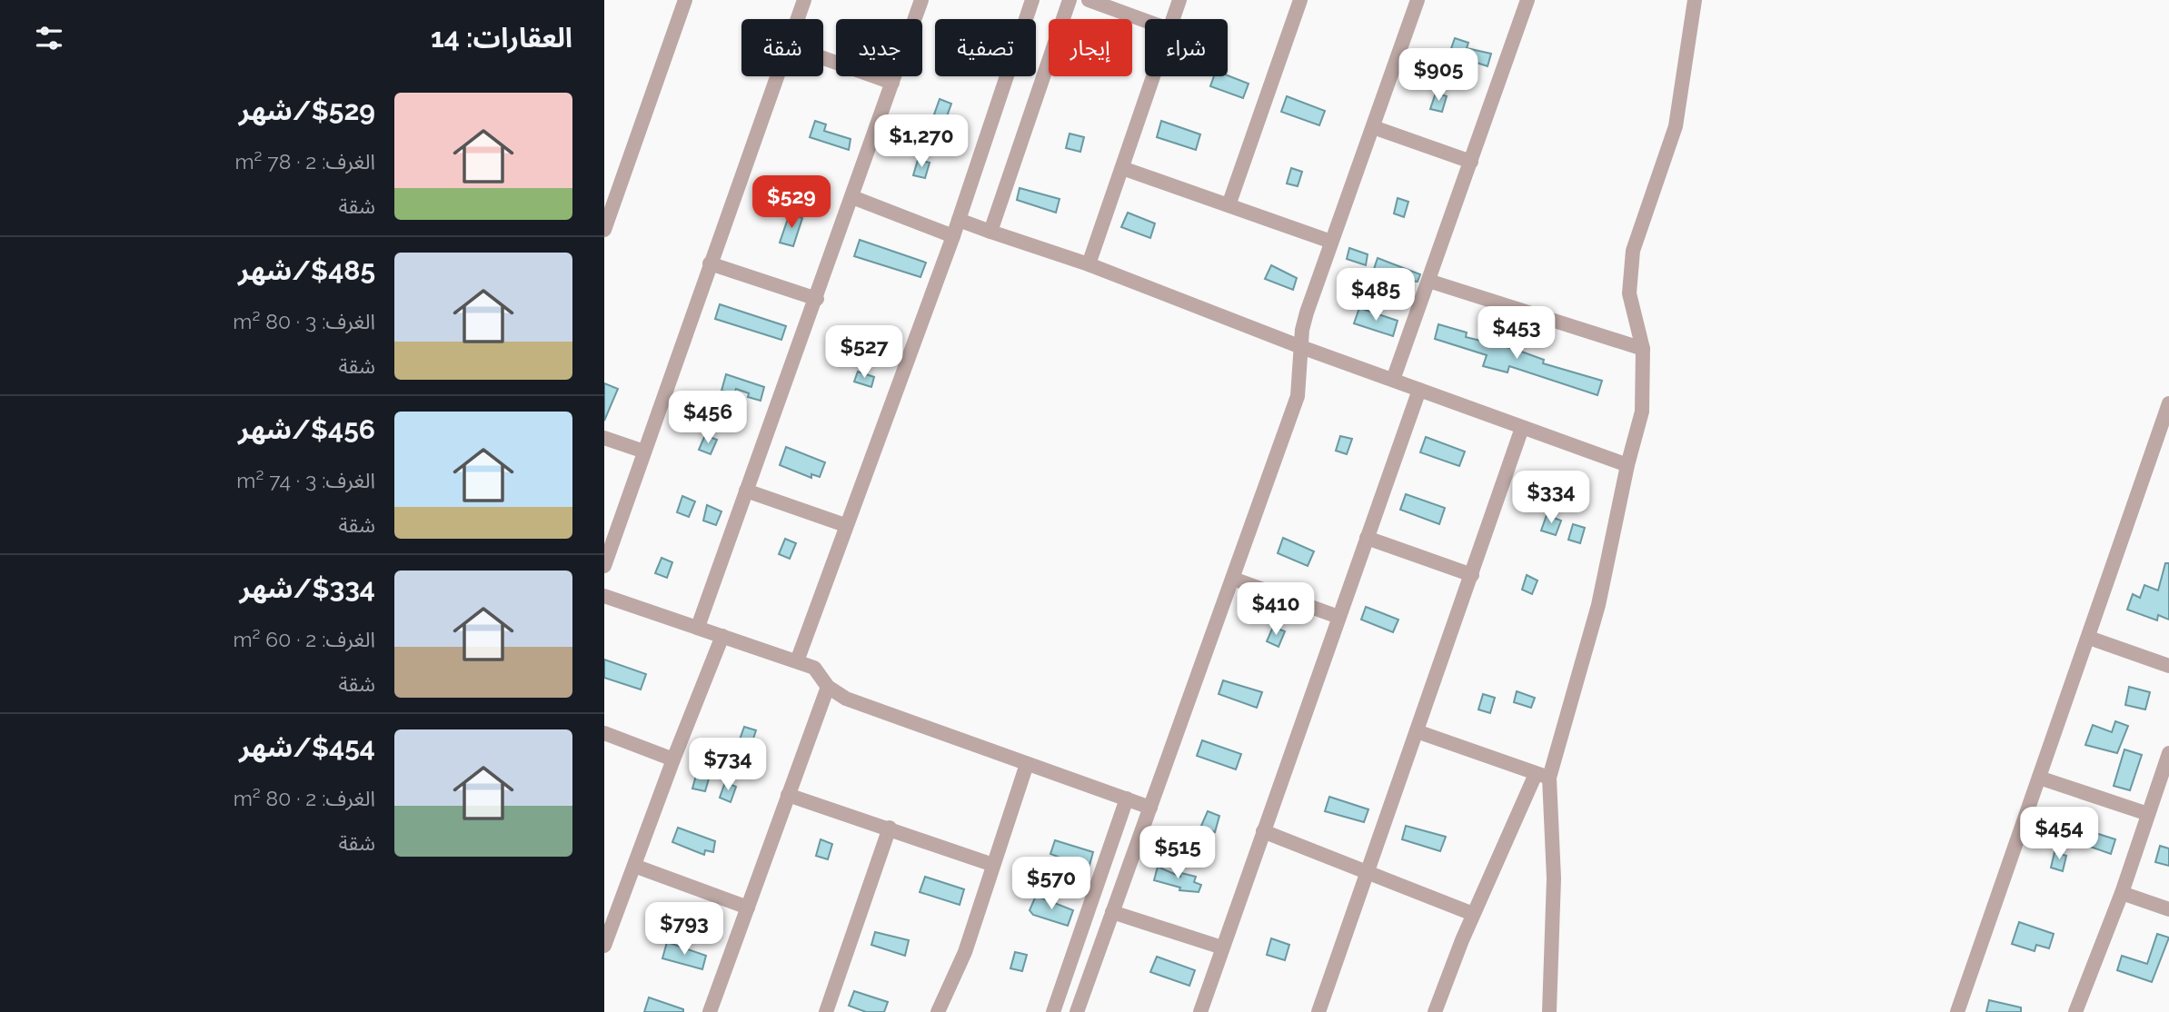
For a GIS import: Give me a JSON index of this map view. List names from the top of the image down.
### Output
{
  "page": {
    "heading": "العقارات: 14",
    "chip": [
      "شراء",
      "إيجار",
      "تصفية",
      "جديد",
      "شقة"
    ],
    "price": [
      "$905",
      "$1,270",
      "$529",
      "$485",
      "$453",
      "$527",
      "$456",
      "$334",
      "$410",
      "$734",
      "$454",
      "$515",
      "$570",
      "$793"
    ],
    "list": [
      {
        "name": "$529/شهر",
        "note": "الغرف: 2 · 78 m² · شقة"
      },
      {
        "name": "$485/شهر",
        "note": "الغرف: 3 · 80 m² · شقة"
      },
      {
        "name": "$456/شهر",
        "note": "الغرف: 3 · 74 m² · شقة"
      },
      {
        "name": "$334/شهر",
        "note": "الغرف: 2 · 60 m² · شقة"
      },
      {
        "name": "$454/شهر",
        "note": "الغرف: 2 · 80 m² · شقة"
      }
    ]
  }
}
